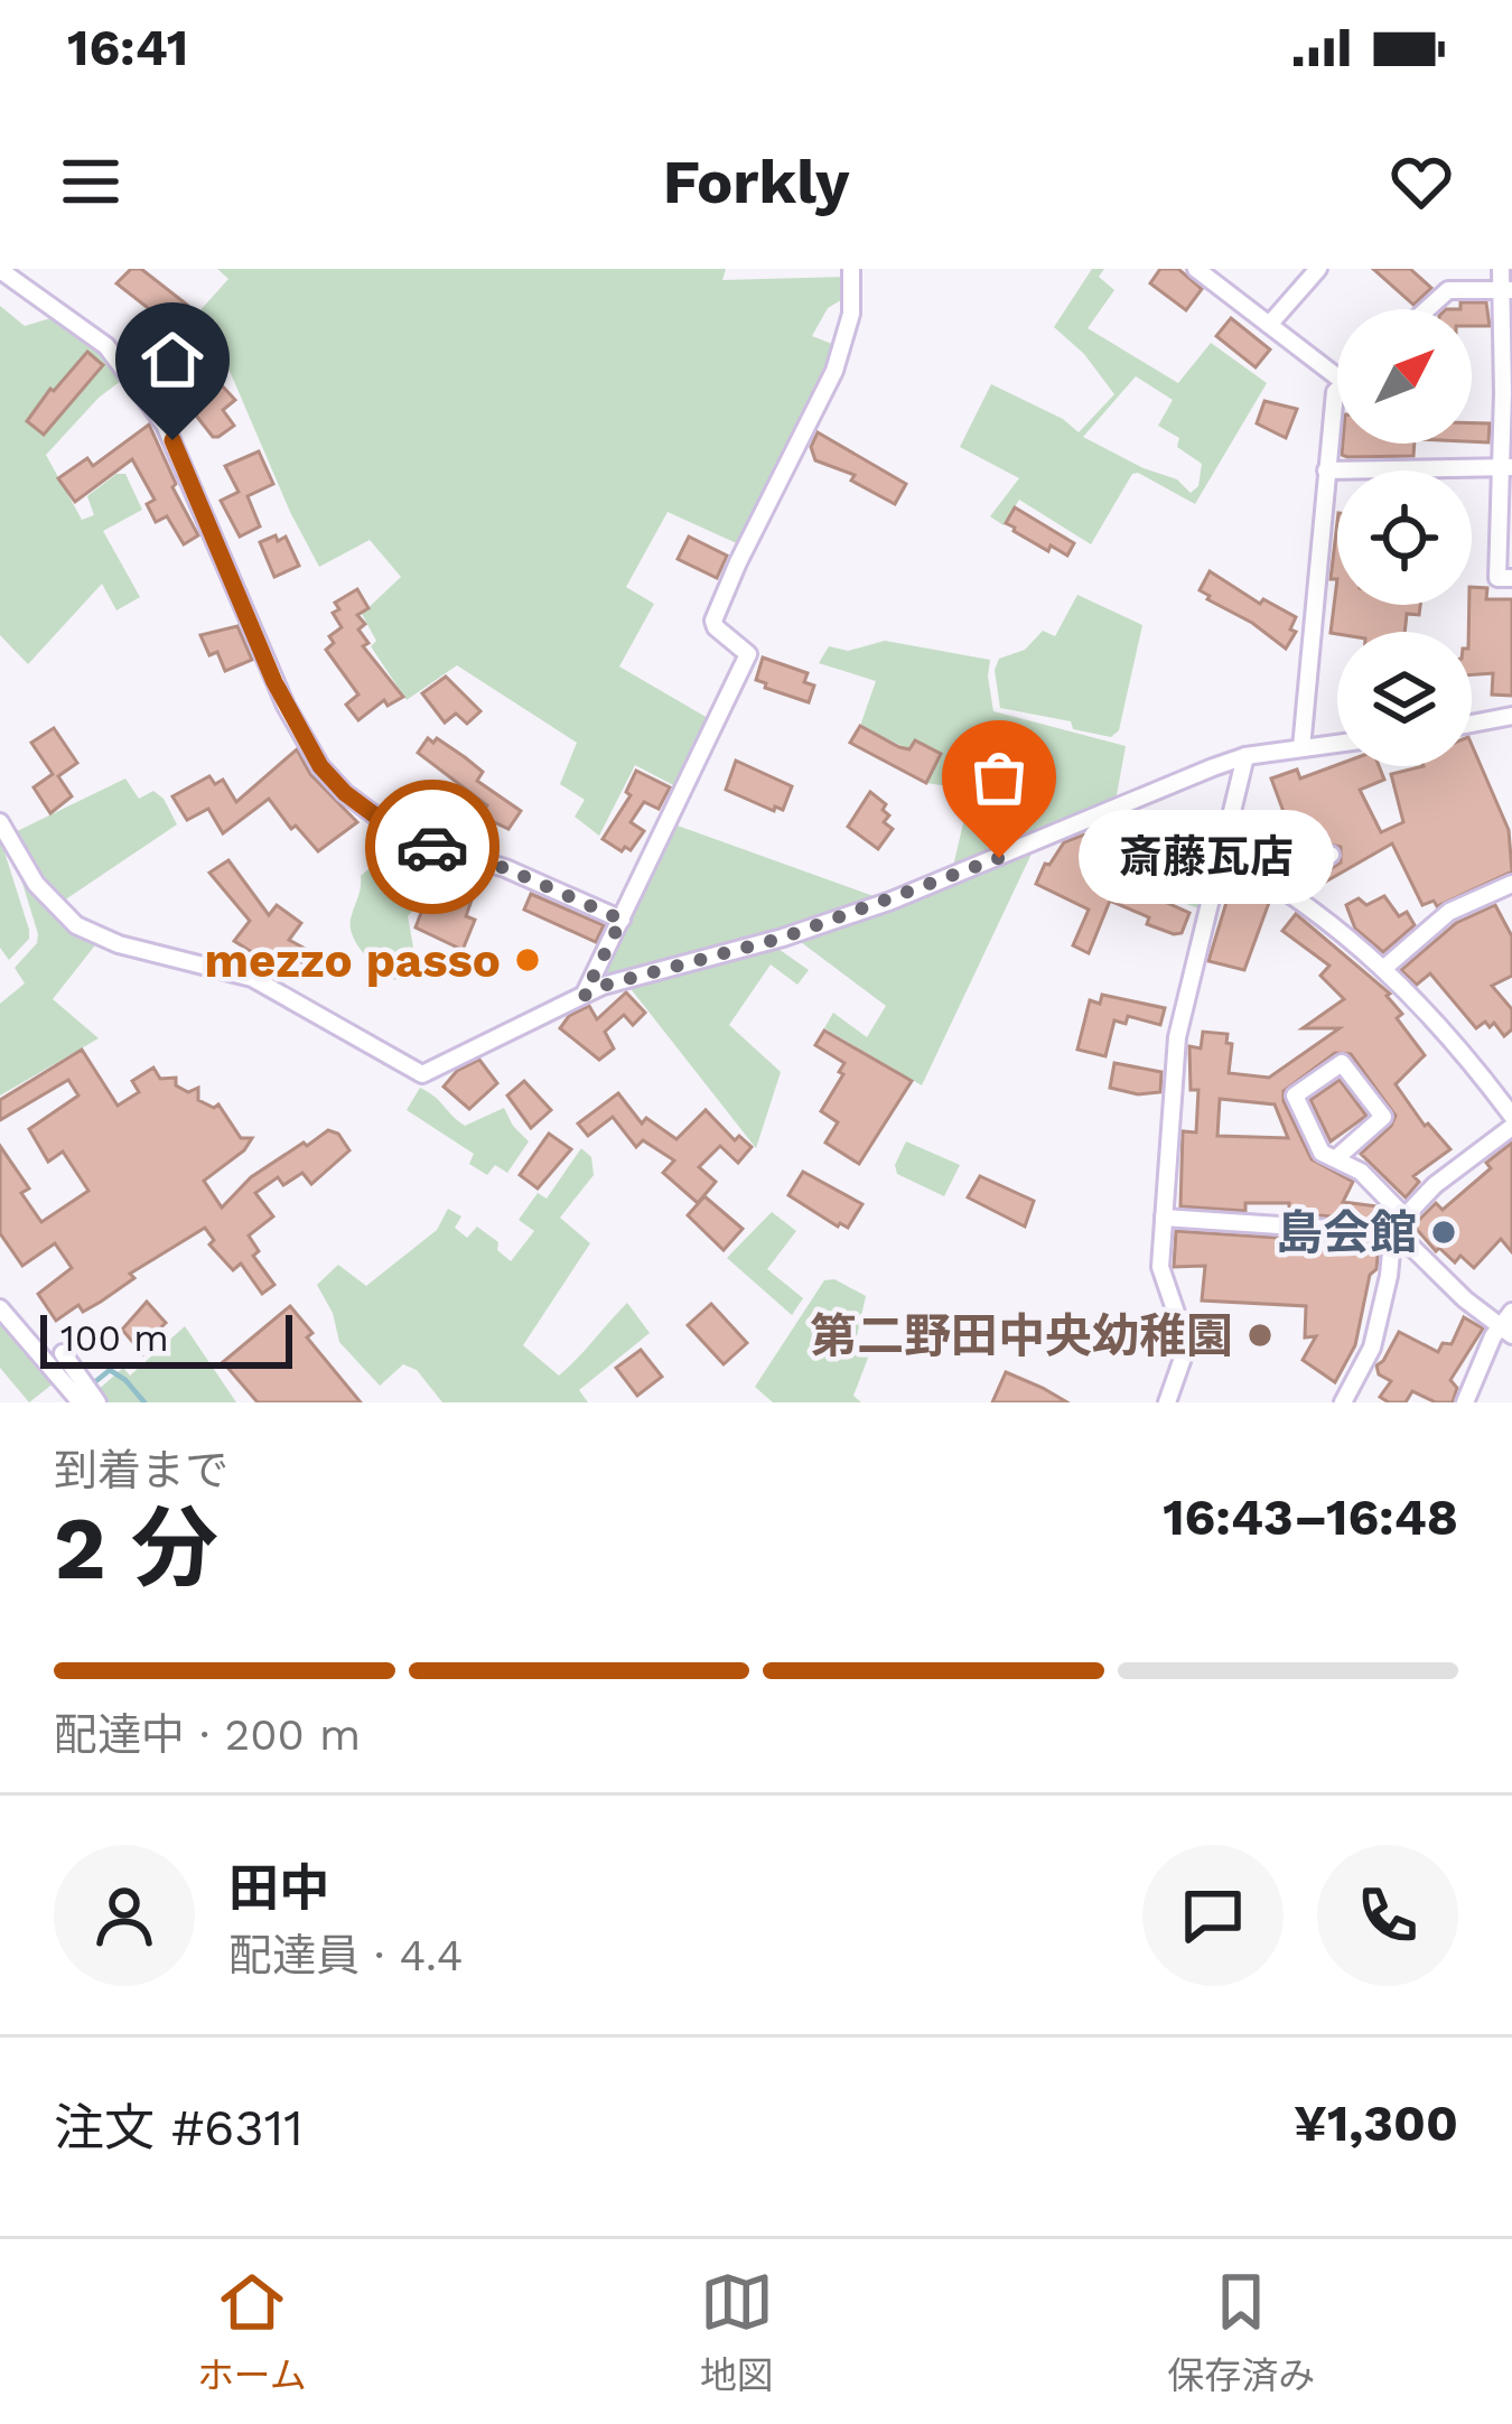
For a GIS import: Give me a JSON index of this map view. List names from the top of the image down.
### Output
{
  "places": [
    "斎藤瓦店",
    "mezzo passo",
    "島会館",
    "第二野田中央幼稚園"
  ],
  "scale_bar": "100 m",
  "north": "top right",
  "page": {
    "status": "16:41",
    "header": "Forkly",
    "bubble": "斎藤瓦店",
    "scale": "100 m",
    "heading": ["2 分", "到着まで", "16:43–16:48"],
    "panel": [
      "田中",
      "配達員 · 4.4",
      "注文 #6311",
      "¥1,300"
    ],
    "bar": "配達中 · 200 m",
    "tabs": ["ホーム", "地図", "保存済み"]
  }
}
